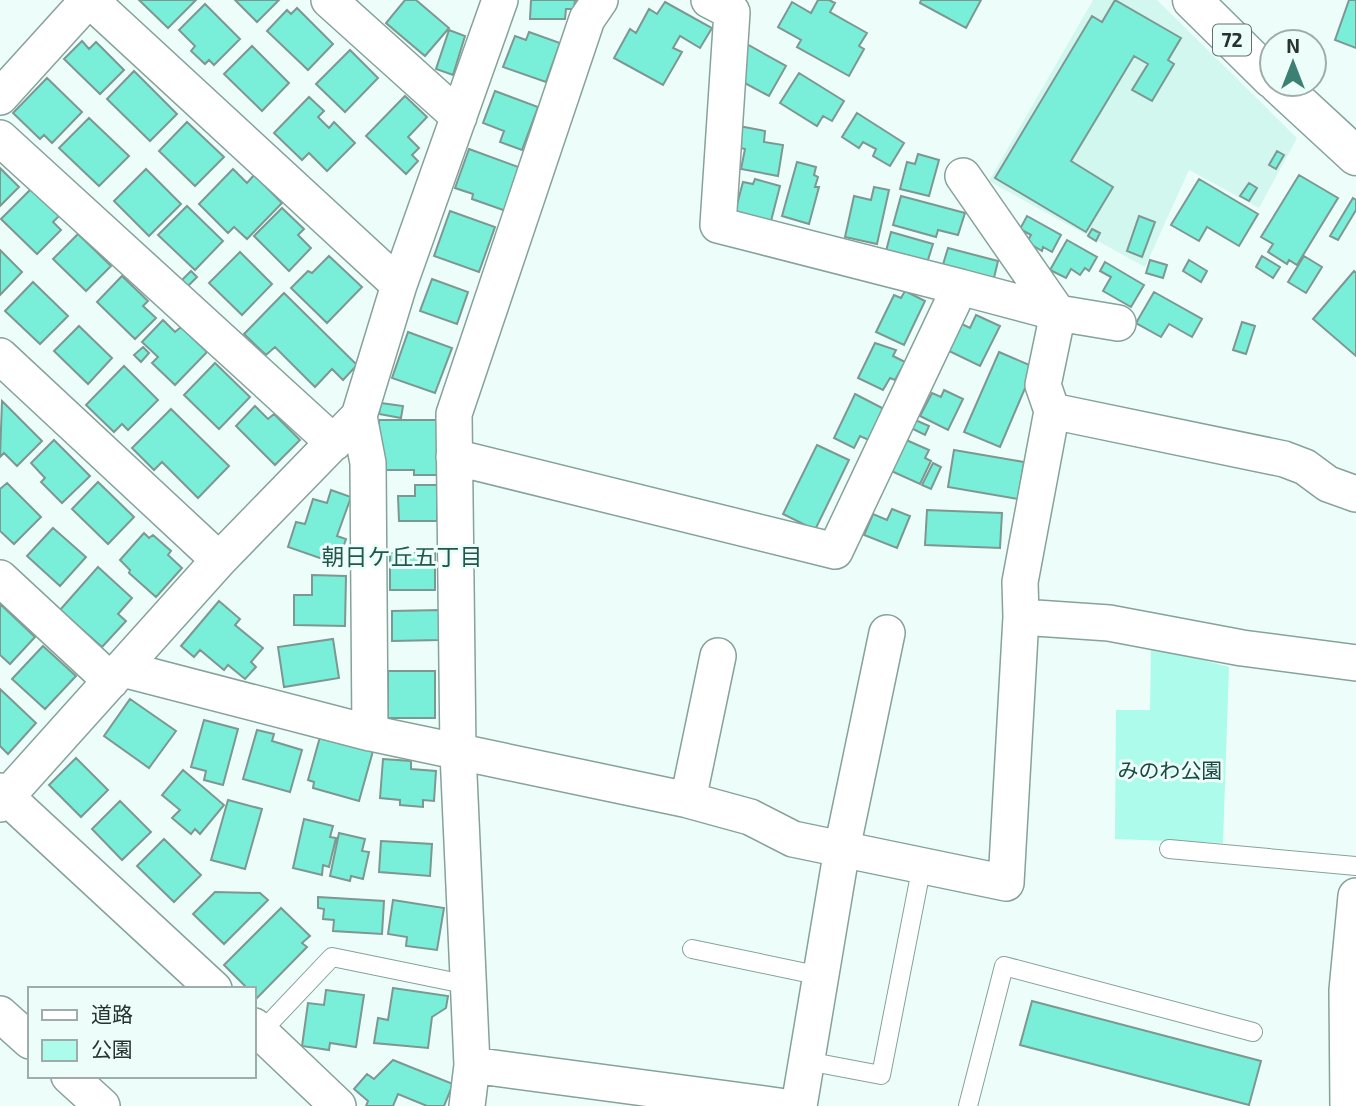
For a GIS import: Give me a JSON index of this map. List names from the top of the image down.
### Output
{
  "streets": {
    "main road": ["72"]
  },
  "districts": ["朝日ケ丘五丁目"],
  "parks": ["みのわ公園"],
  "legend": ["道路", "公園"],
  "north": "top"
}
